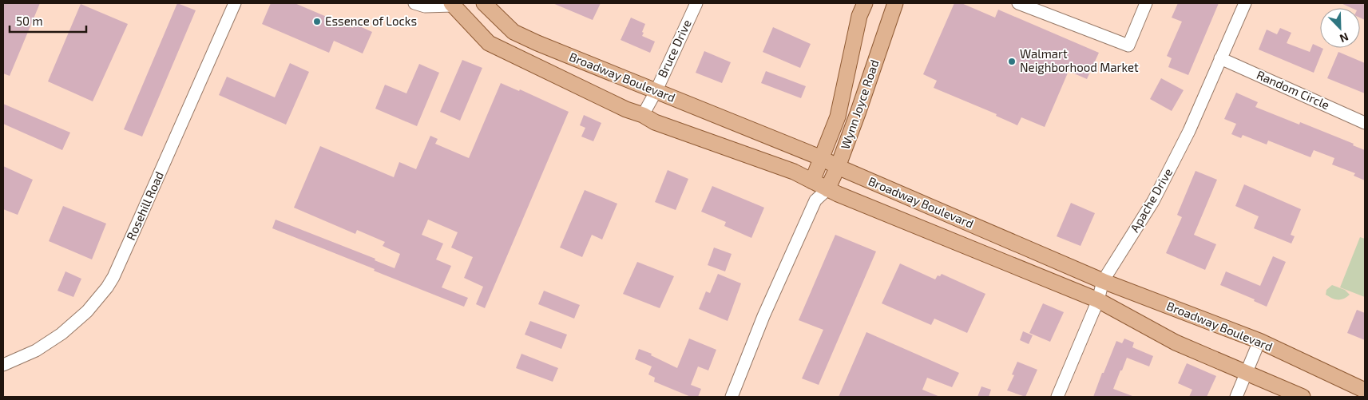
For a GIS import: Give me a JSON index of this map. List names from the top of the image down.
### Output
{
  "streets": {
    "main road": ["Broadway Boulevard", "Wynn Joyce Road"],
    "street": [
      "Bruce Drive",
      "Random Circle",
      "Apache Drive",
      "Rosehill Road"
    ]
  },
  "crossings": [
    ["Bruce Drive", "Broadway Boulevard"],
    ["Broadway Boulevard", "Wynn Joyce Road"],
    ["Broadway Boulevard", "Apache Drive"],
    ["Random Circle", "Apache Drive"]
  ],
  "places": ["Essence of Locks", "Walmart Neighborhood Market"],
  "scale_bar": "50 m",
  "north": "bottom right"
}
